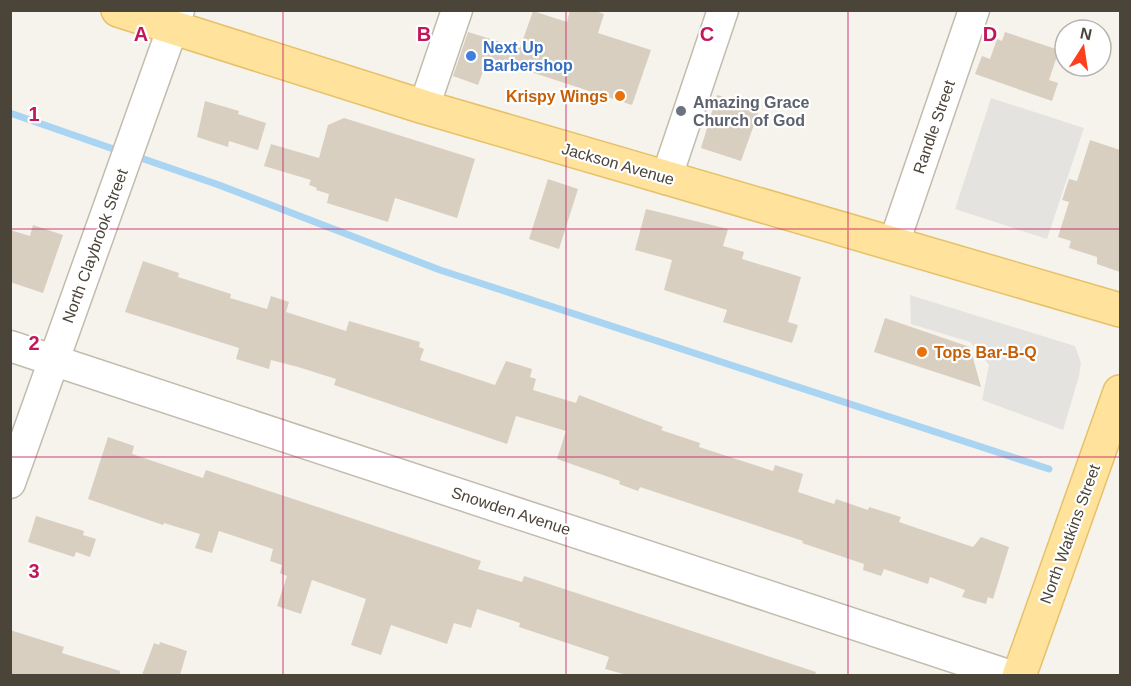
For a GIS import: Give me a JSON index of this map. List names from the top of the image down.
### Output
{
  "streets": {
    "main road": ["Jackson Avenue", "North Watkins Street"],
    "street": ["Randle Street", "North Claybrook Street", "Snowden Avenue"]
  },
  "crossings": [
    ["Randle Street", "Jackson Avenue"],
    ["Jackson Avenue", "North Claybrook Street"],
    ["North Claybrook Street", "Snowden Avenue"]
  ],
  "places": [
    "Next Up Barbershop",
    "Krispy Wings",
    "Amazing Grace Church of God",
    "Tops Bar-B-Q"
  ],
  "north": "top",
  "grid": {
    "columns": [
      "A",
      "B",
      "C",
      "D"
    ],
    "rows": ["1", "2", "3"]
  }
}
